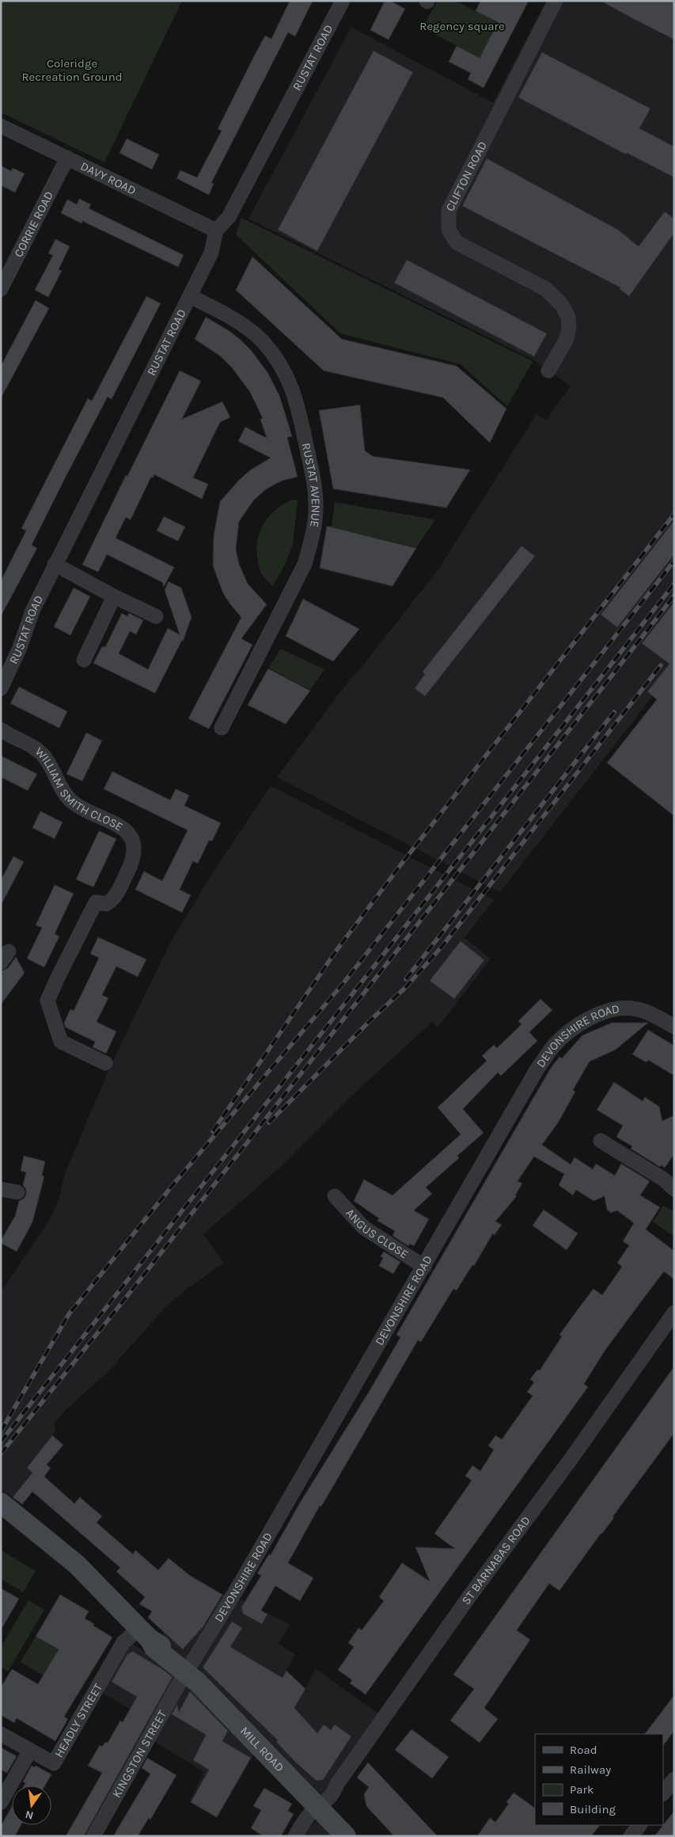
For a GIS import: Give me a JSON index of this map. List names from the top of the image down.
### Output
{
  "streets": {
    "street": [
      "RUSTAT ROAD",
      "CLIFTON ROAD",
      "DAVY ROAD",
      "CORRIE ROAD",
      "RUSTAT AVENUE",
      "WILLIAM SMITH CLOSE",
      "DEVONSHIRE ROAD",
      "ANGUS CLOSE",
      "ST BARNABAS ROAD",
      "HEADLY STREET",
      "MILL ROAD",
      "KINGSTON STREET"
    ]
  },
  "crossings": [
    ["RUSTAT ROAD", "DAVY ROAD"],
    ["RUSTAT ROAD", "RUSTAT AVENUE"],
    ["DAVY ROAD", "CORRIE ROAD"],
    ["DEVONSHIRE ROAD", "ANGUS CLOSE"],
    ["DEVONSHIRE ROAD", "MILL ROAD"],
    ["DEVONSHIRE ROAD", "KINGSTON STREET"],
    ["ST BARNABAS ROAD", "MILL ROAD"],
    ["HEADLY STREET", "MILL ROAD"],
    ["MILL ROAD", "KINGSTON STREET"]
  ],
  "parks": ["Regency square", "Coleridge Recreation Ground"],
  "legend": [
    "Road",
    "Railway",
    "Park",
    "Building"
  ],
  "north": "bottom"
}
